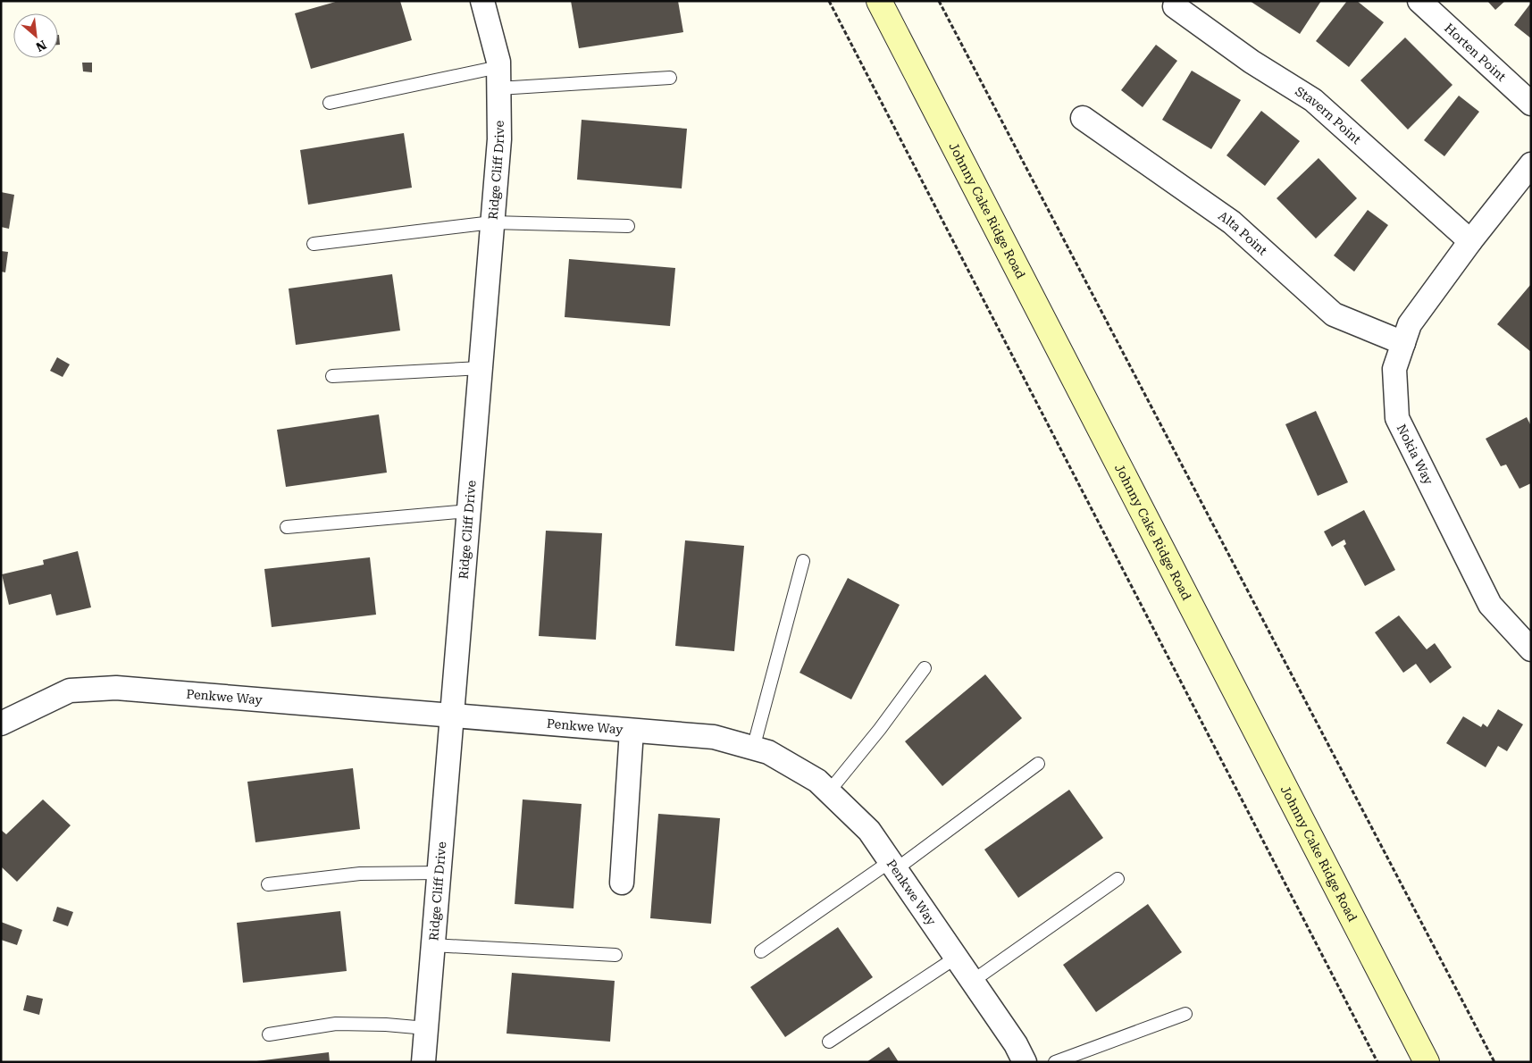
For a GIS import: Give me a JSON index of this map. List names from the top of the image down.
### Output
{
  "streets": {
    "street": [
      "Horten Point",
      "Stavern Point",
      "Ridge Cliff Drive",
      "Johnny Cake Ridge Road",
      "Alta Point",
      "Nokia Way",
      "Penkwe Way"
    ]
  },
  "crossings": [
    ["Stavern Point", "Nokia Way"],
    ["Ridge Cliff Drive", "Penkwe Way"],
    ["Alta Point", "Nokia Way"]
  ],
  "north": "bottom right"
}
